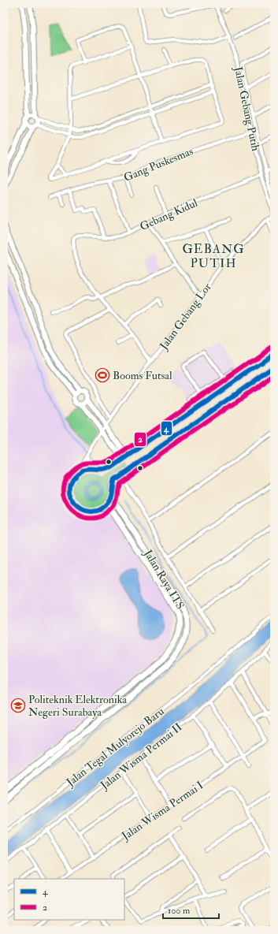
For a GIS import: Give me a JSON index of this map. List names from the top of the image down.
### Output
{
  "streets": {
    "main road": ["Jalan Raya ITS"],
    "street": [
      "Jalan Gebang Putih",
      "Gang Puskesmas",
      "Gebang Kidul",
      "Jalan Gebang Lor",
      "Jalan Tegal Mulyorejo Baru",
      "Jalan Wisma Permai II",
      "Jalan Wisma Permai I"
    ]
  },
  "crossings": [
    ["Jalan Gebang Putih", "Gang Puskesmas"],
    ["Jalan Gebang Putih", "Gebang Kidul"],
    ["Jalan Gebang Putih", "Jalan Gebang Lor"]
  ],
  "districts": ["GEBANG PUTIH"],
  "places": {
    "sports": ["Booms Futsal"],
    "school or university": ["Politeknik Elektronika Negeri Surabaya"]
  },
  "lines": ["transit line 2", "transit line 4"],
  "legend": ["4", "2"],
  "scale_bar": "100 m"
}
